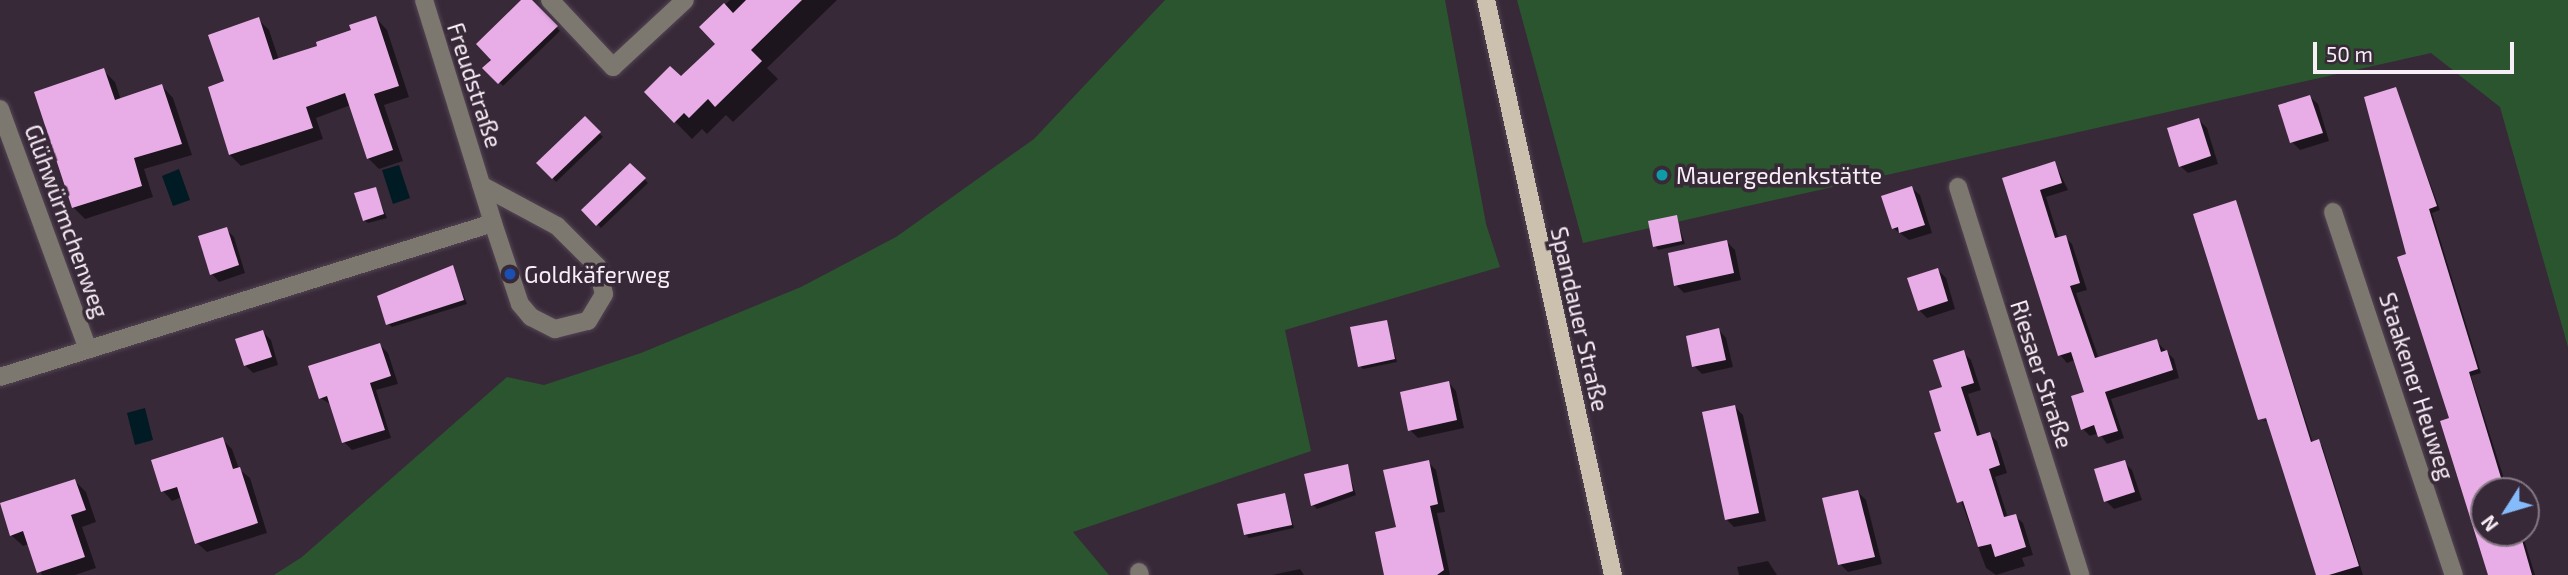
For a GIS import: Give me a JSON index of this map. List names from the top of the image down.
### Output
{
  "streets": {
    "main road": ["Spandauer Straße"],
    "street": [
      "Freudstraße",
      "Glühwürmchenweg",
      "Riesaer Straße",
      "Staakener Heuweg"
    ]
  },
  "places": ["Mauergedenkstätte", "Goldkäferweg"],
  "scale_bar": "50 m",
  "north": "bottom left"
}
